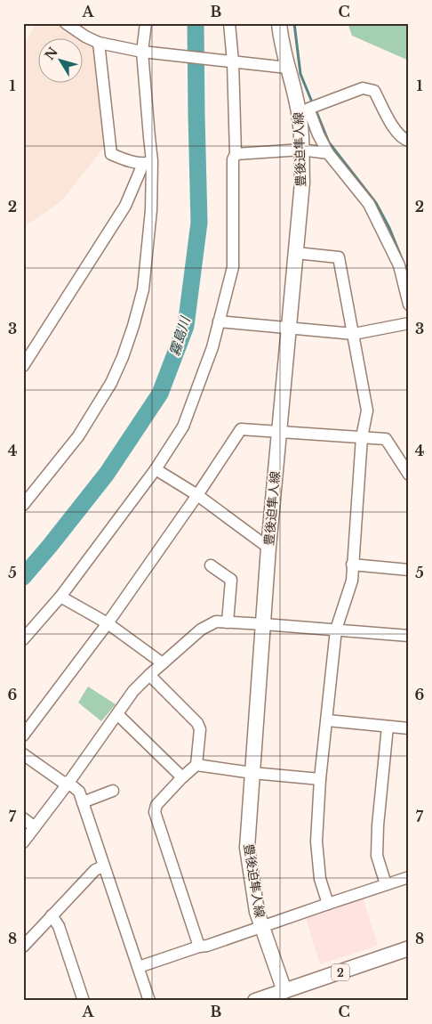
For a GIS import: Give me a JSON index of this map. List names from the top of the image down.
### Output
{
  "streets": {
    "main road": ["豊後迫隼人線", "2"]
  },
  "crossings": [
    ["豊後迫隼人線", "2"]
  ],
  "water": ["霧島川"],
  "north": "top left",
  "grid": {
    "columns": ["A", "B", "C"],
    "rows": [
      "1",
      "2",
      "3",
      "4",
      "5",
      "6",
      "7",
      "8"
    ]
  }
}
